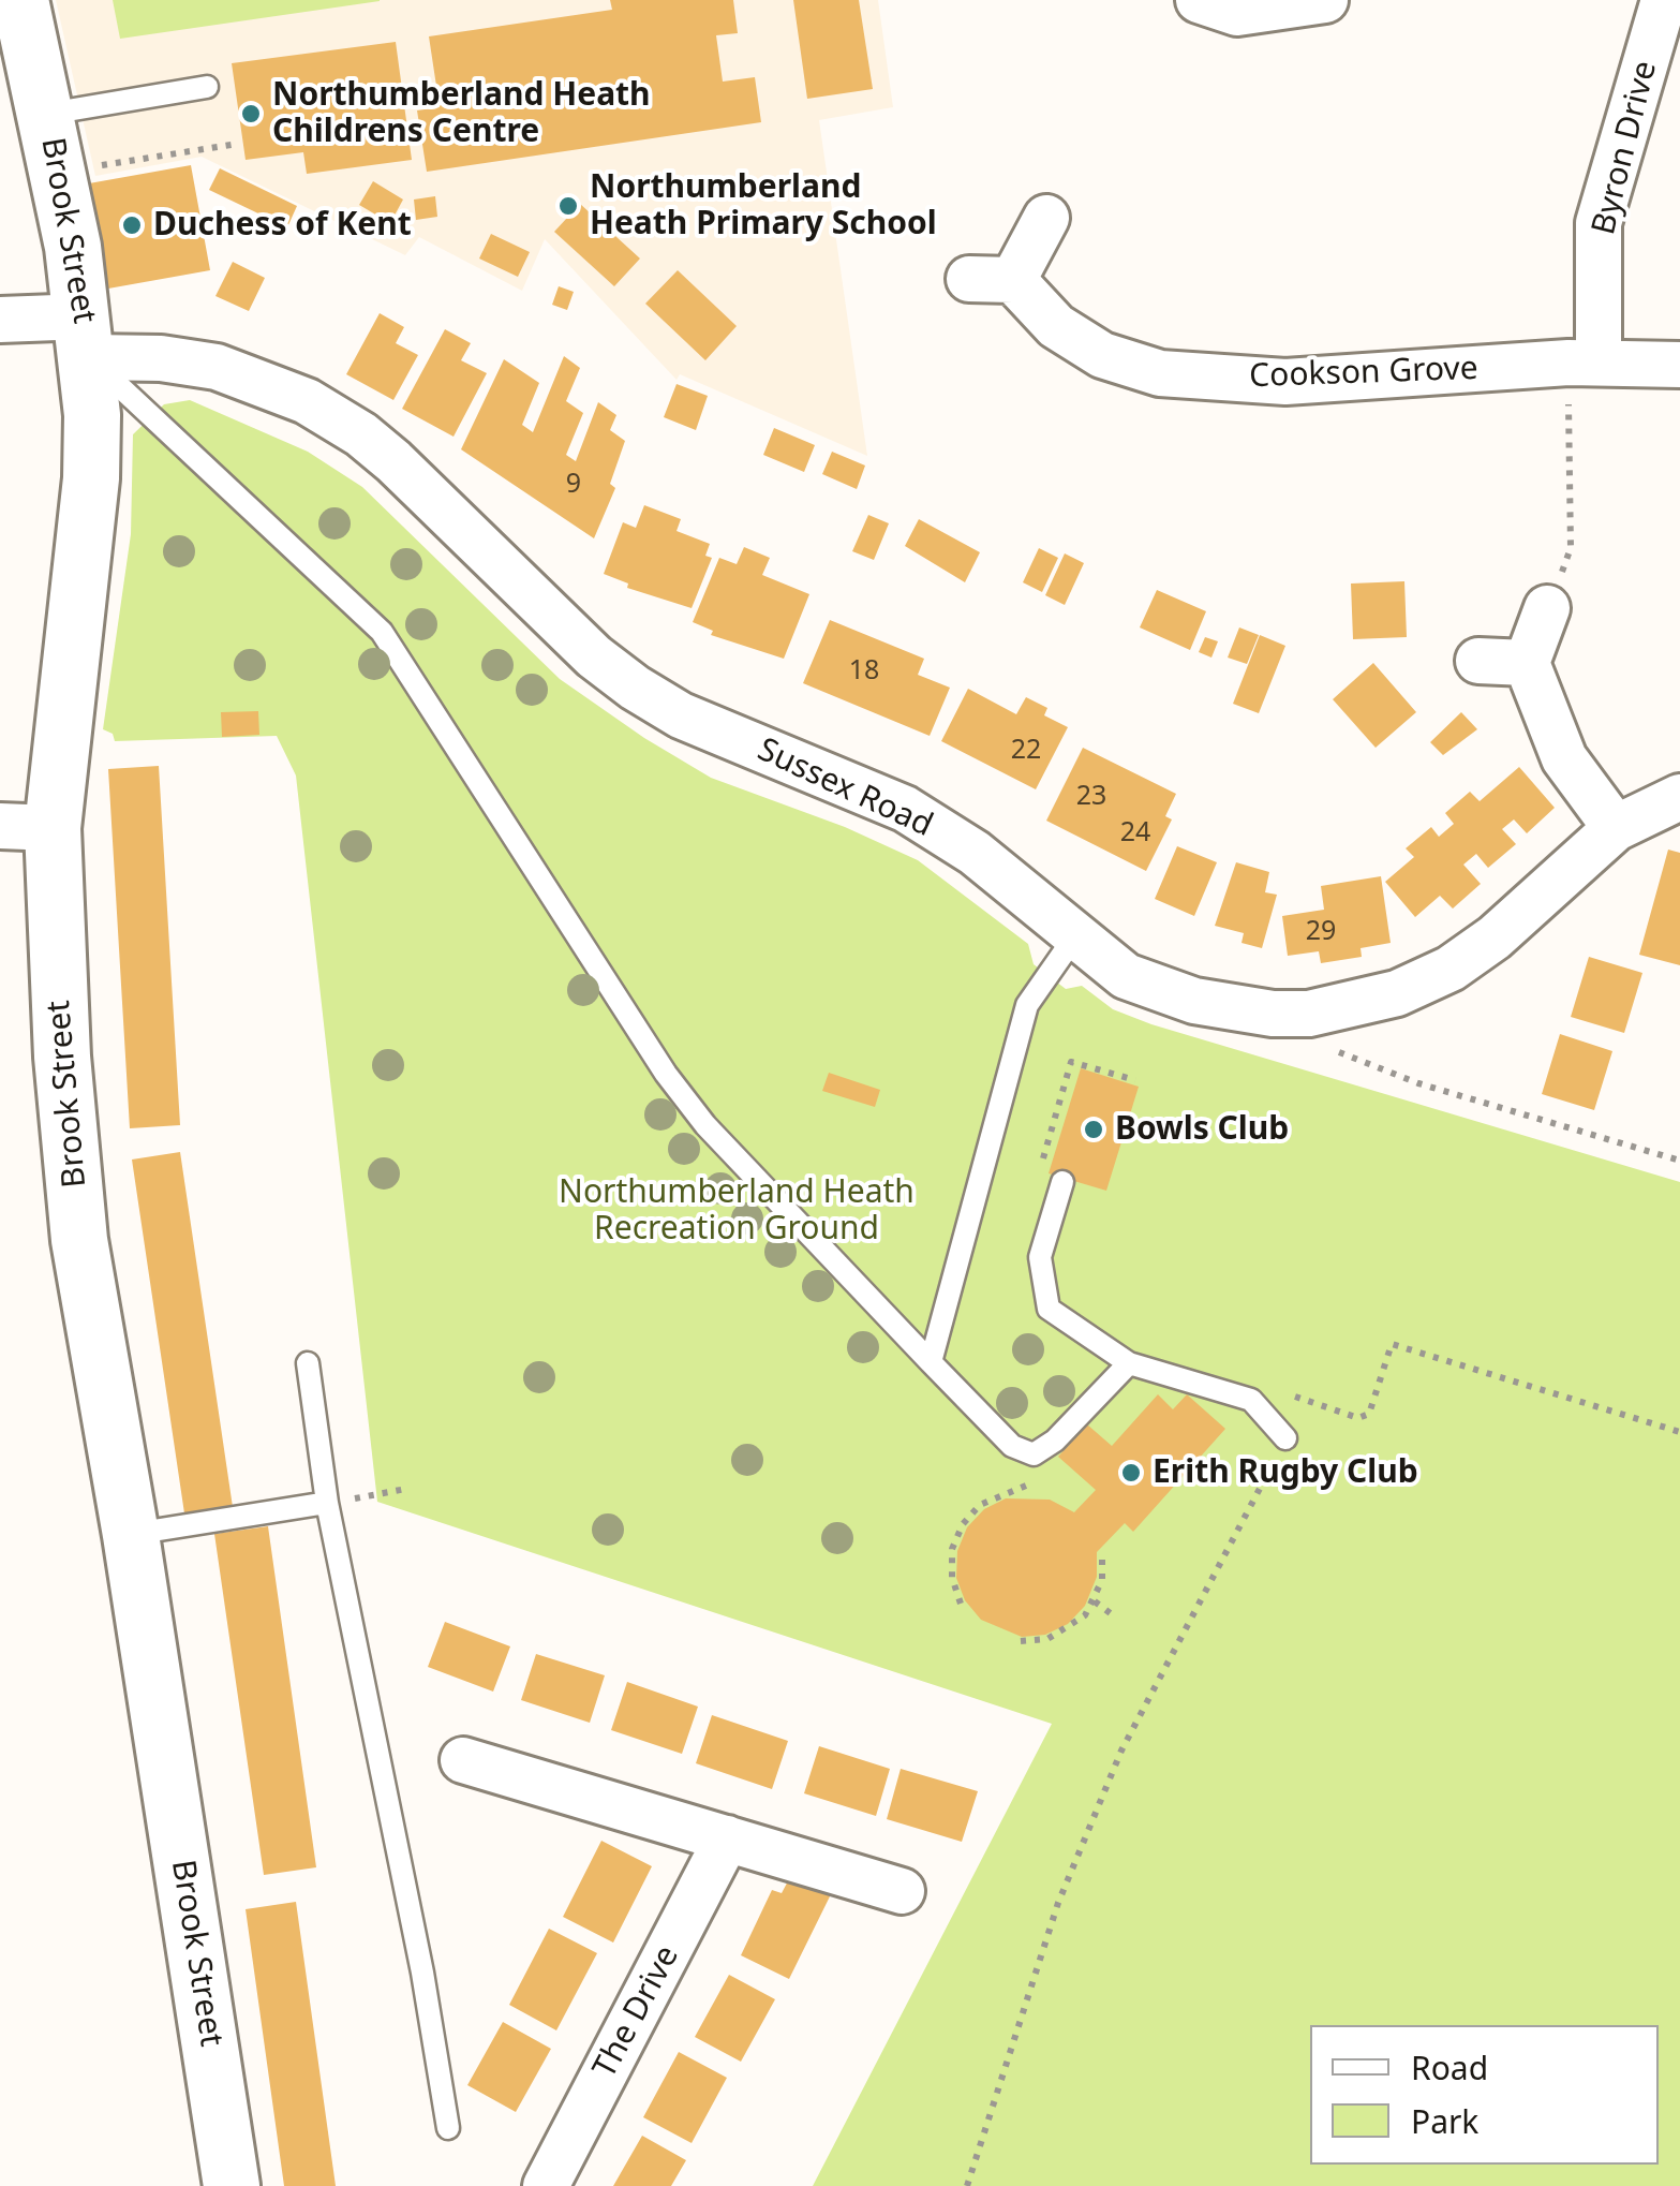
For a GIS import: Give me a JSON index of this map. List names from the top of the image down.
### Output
{
  "streets": {
    "street": [
      "Byron Drive",
      "Brook Street",
      "Cookson Grove",
      "Sussex Road",
      "The Drive"
    ]
  },
  "crossings": [
    ["Byron Drive", "Cookson Grove"],
    ["Brook Street", "Sussex Road"]
  ],
  "parks": ["Northumberland Heath Recreation Ground"],
  "places": [
    "Northumberland Heath Childrens Centre",
    "Northumberland Heath Primary School",
    "Duchess of Kent",
    "Bowls Club",
    "Erith Rugby Club"
  ],
  "house_numbers": [
    "9",
    "18",
    "22",
    "23",
    "24",
    "29"
  ],
  "legend": ["Road", "Park"]
}
